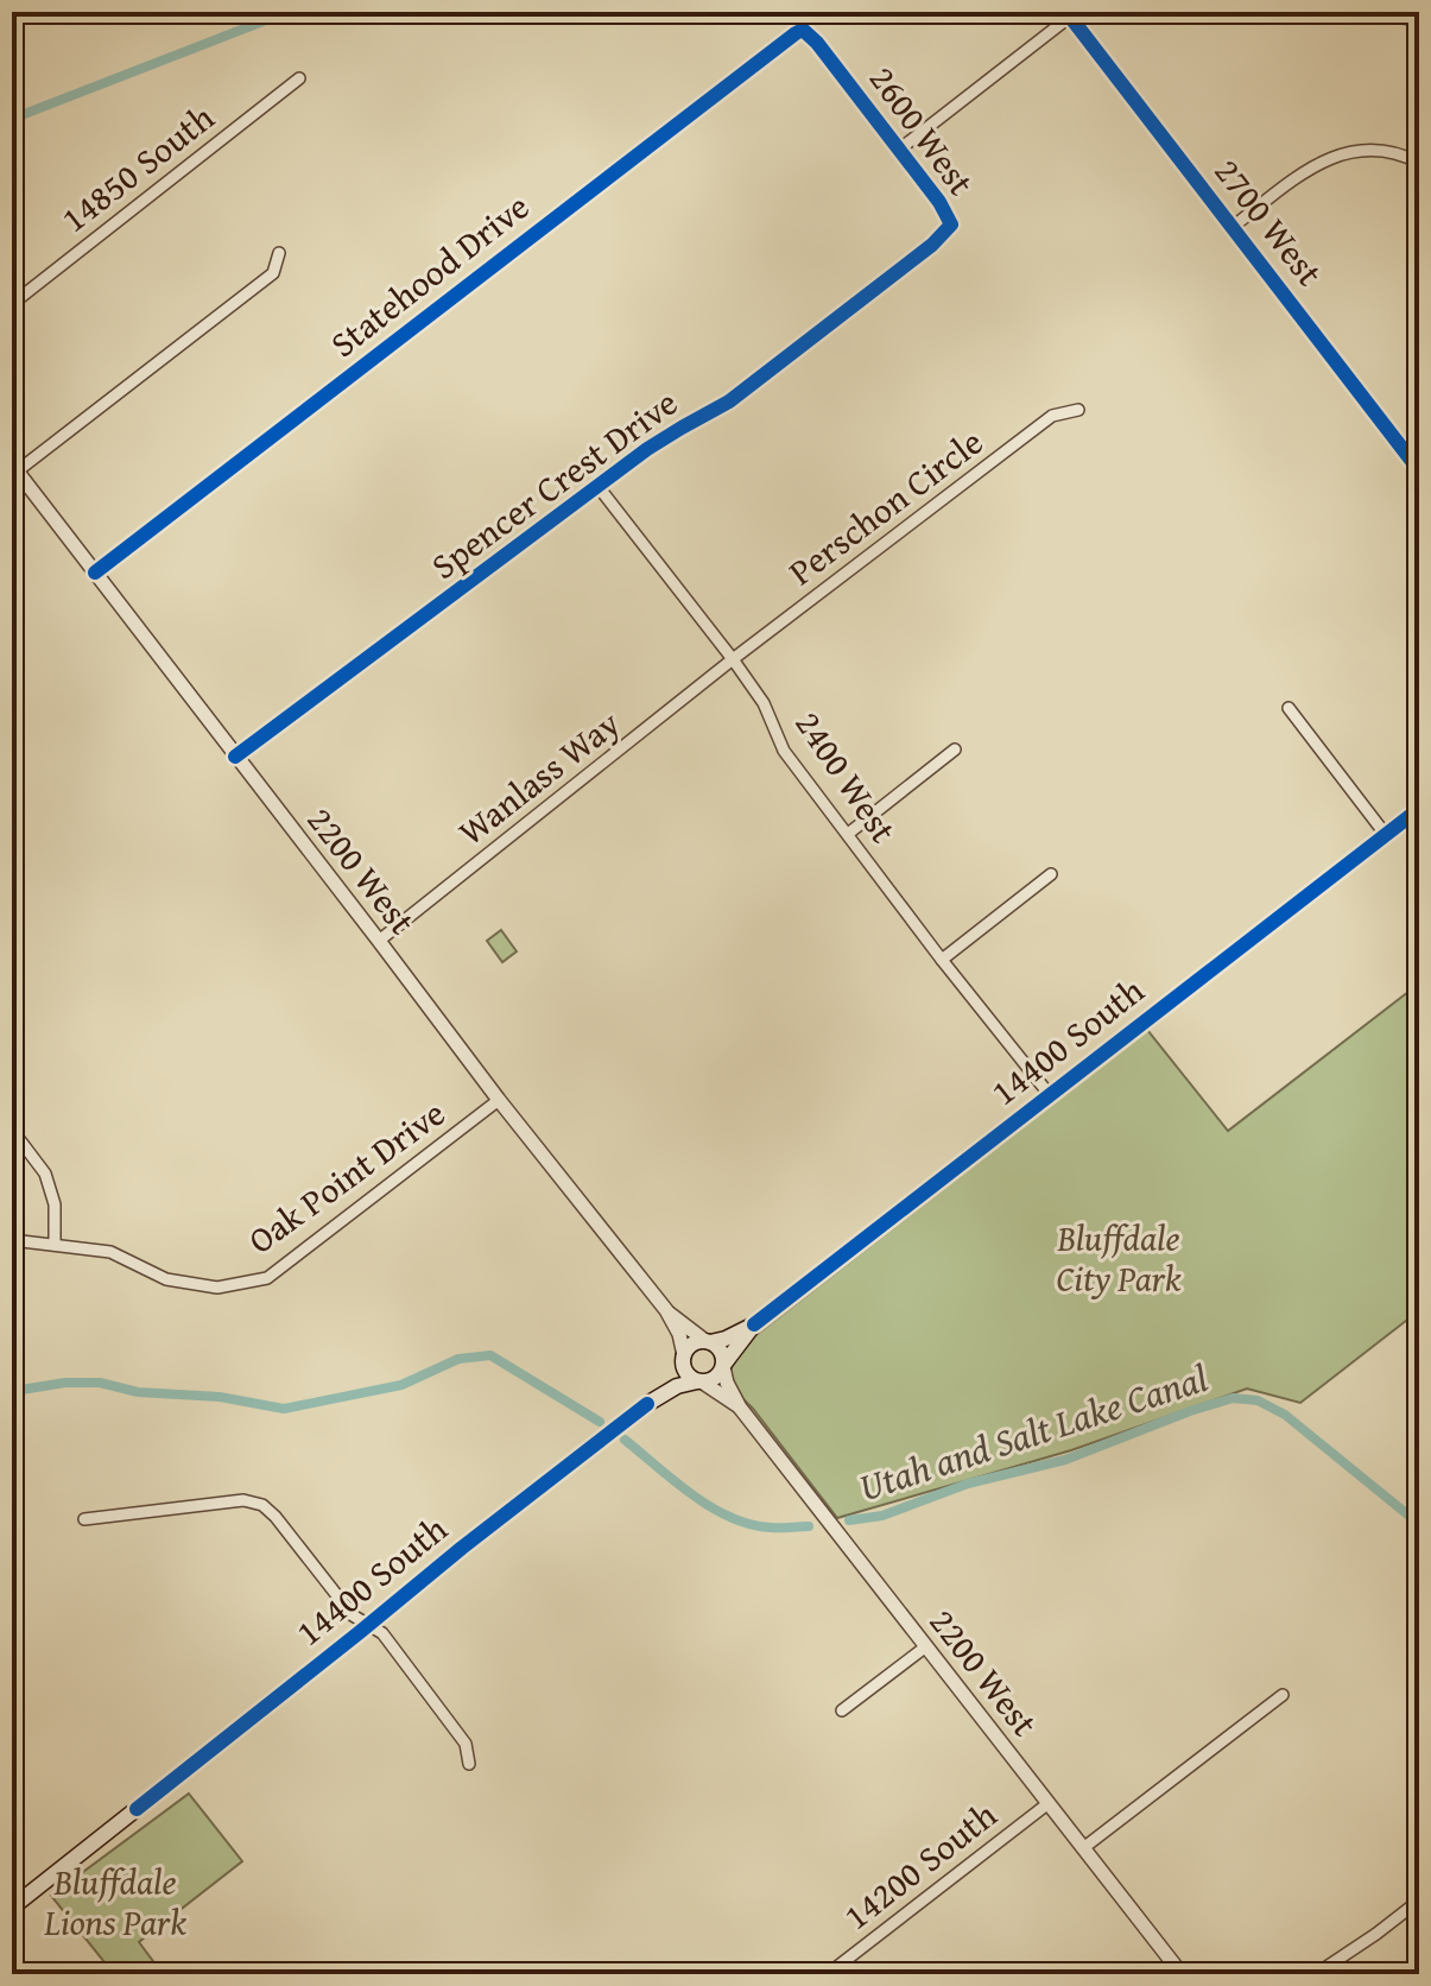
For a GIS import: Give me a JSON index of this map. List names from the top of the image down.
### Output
{
  "streets": {
    "main road": ["14400 South"],
    "street": [
      "2600 West",
      "14850 South",
      "2700 West",
      "Statehood Drive",
      "Spencer Crest Drive",
      "Perschon Circle",
      "2400 West",
      "Wanlass Way",
      "2200 West",
      "Oak Point Drive",
      "14200 South"
    ]
  },
  "crossings": [
    ["2600 West", "Statehood Drive"],
    ["2600 West", "Spencer Crest Drive"],
    ["Statehood Drive", "2200 West"],
    ["Spencer Crest Drive", "2400 West"],
    ["Spencer Crest Drive", "2200 West"],
    ["Perschon Circle", "2400 West"],
    ["Perschon Circle", "Wanlass Way"],
    ["2400 West", "Wanlass Way"],
    ["2400 West", "14400 South"],
    ["Wanlass Way", "2200 West"],
    ["2200 West", "14400 South"],
    ["2200 West", "Oak Point Drive"],
    ["2200 West", "14200 South"]
  ],
  "water": ["Utah and Salt Lake Canal"],
  "parks": ["Bluffdale City Park", "Bluffdale Lions Park"]
}
